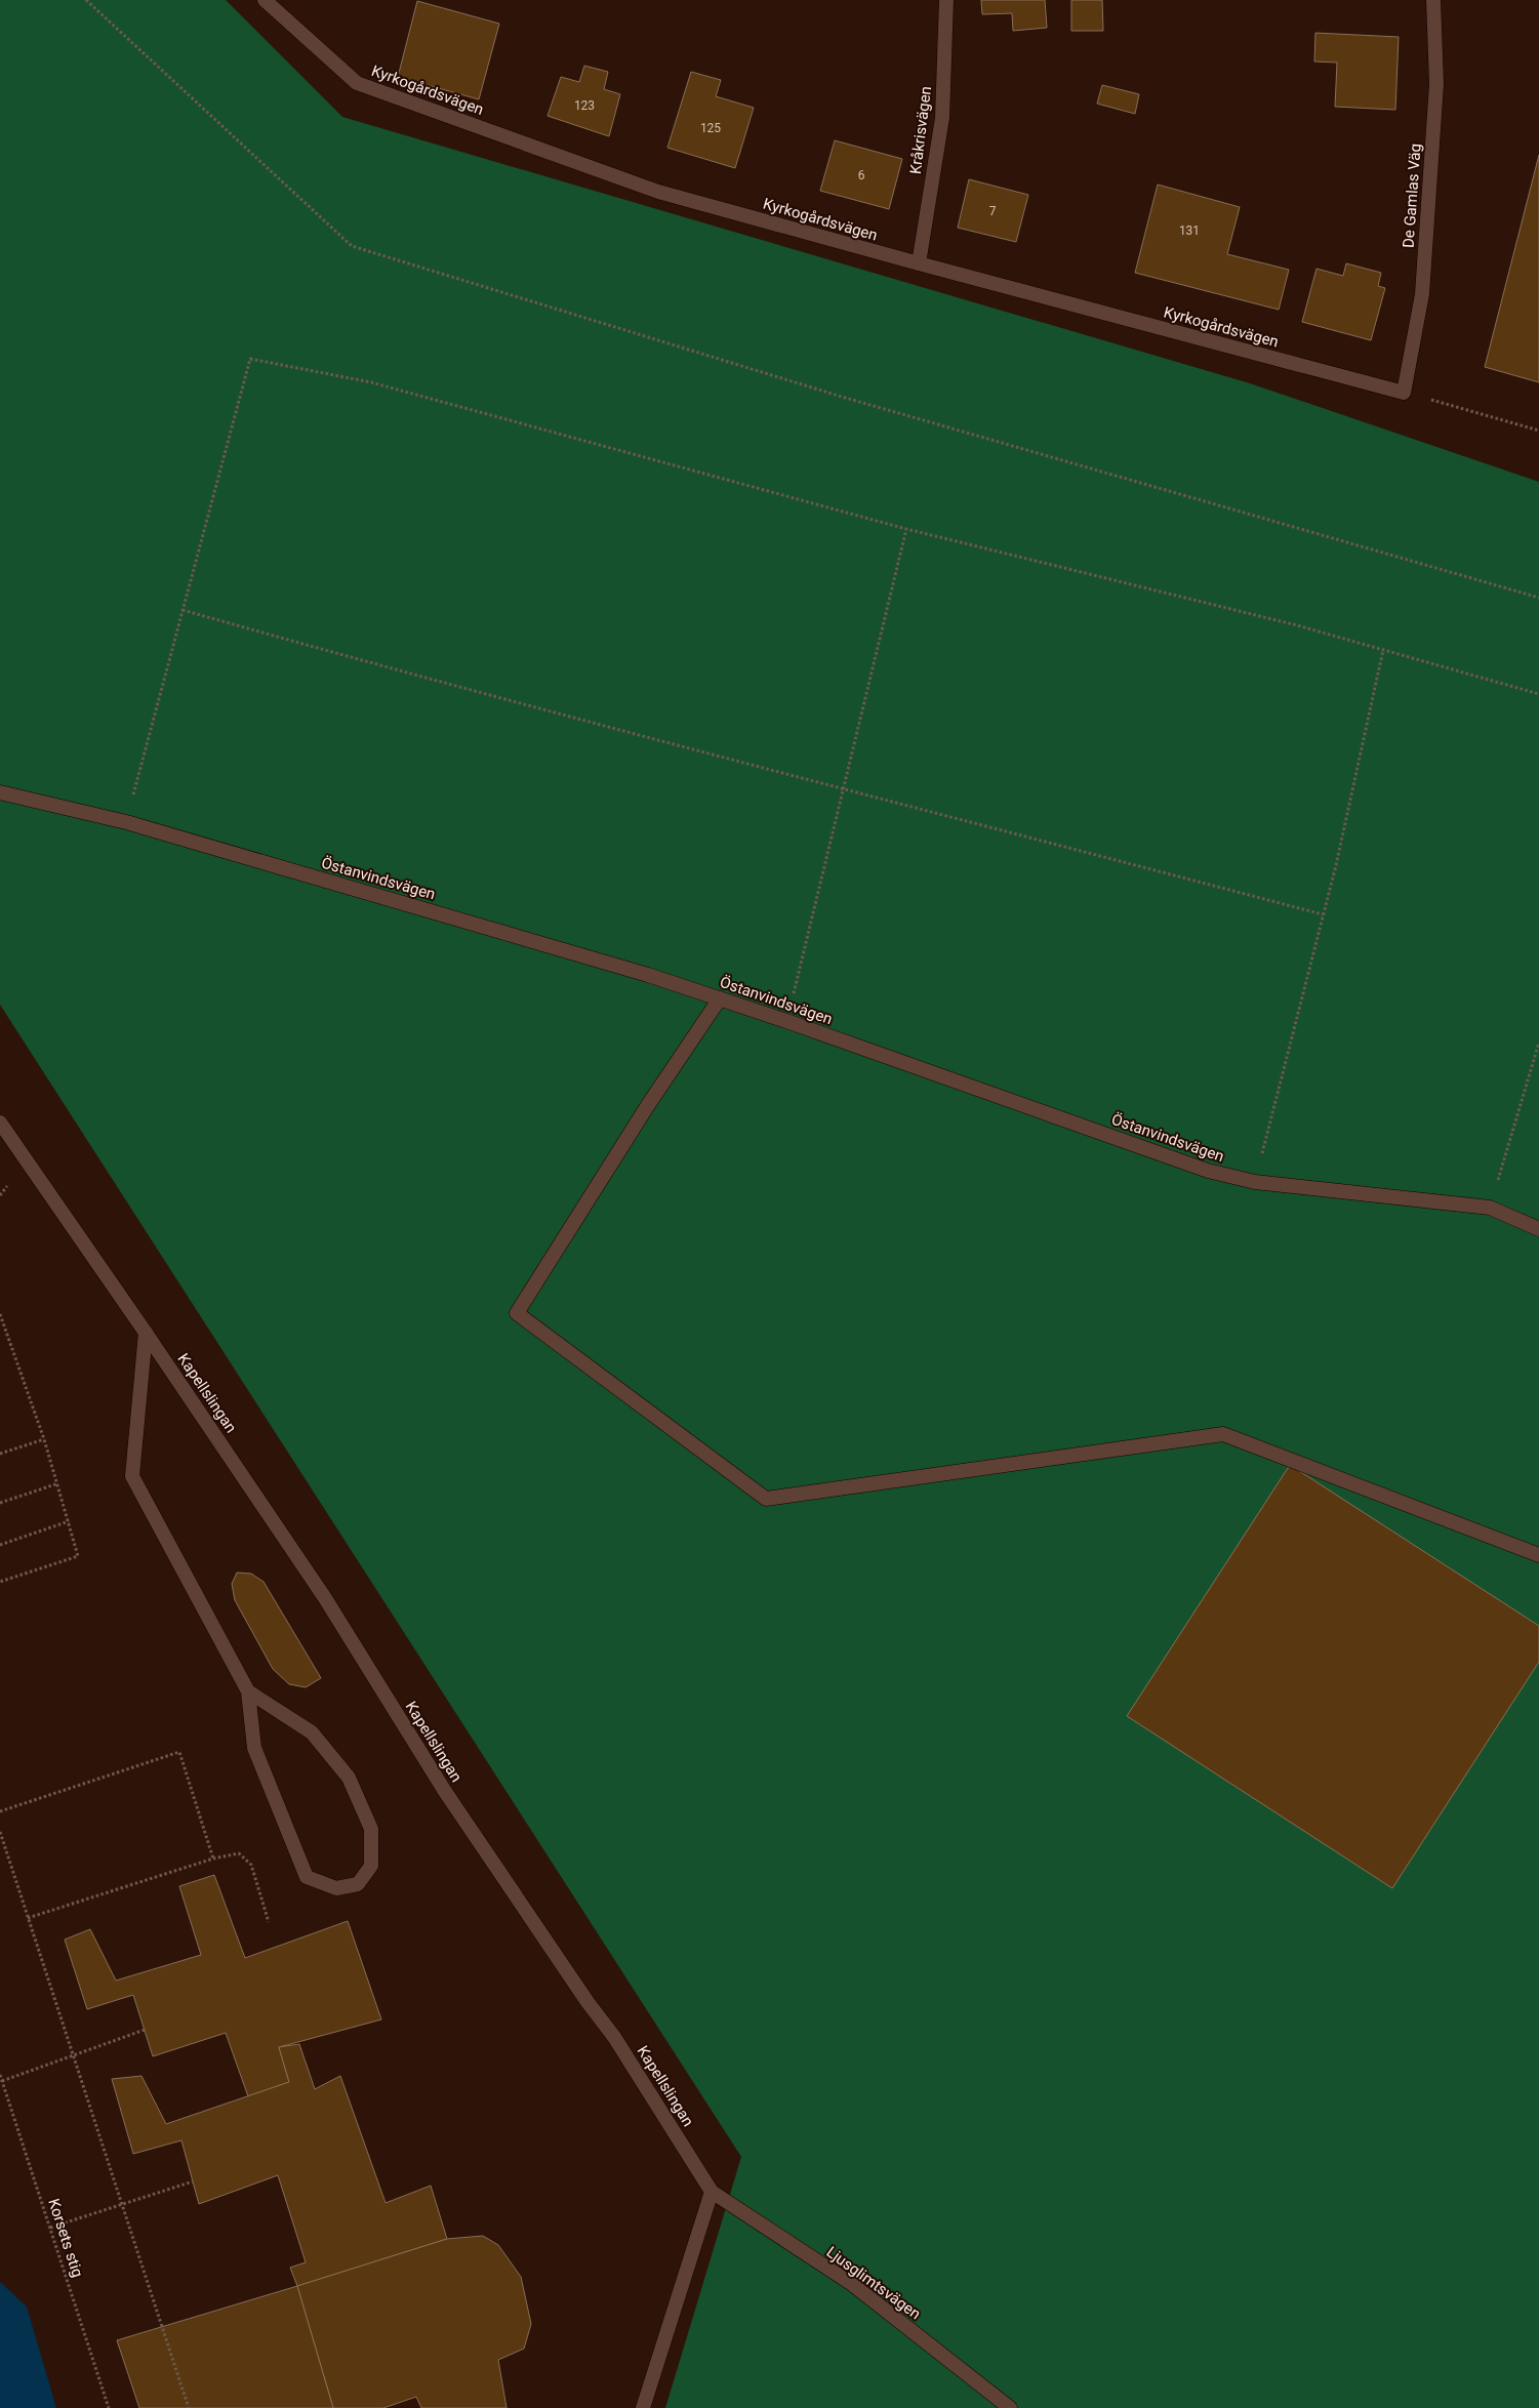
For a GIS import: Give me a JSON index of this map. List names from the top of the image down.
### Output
{
  "streets": {
    "street": [
      "Kyrkogårdsvägen",
      "Kråkrisvägen",
      "De Gamlas Väg",
      "Östanvindsvägen",
      "Kapellslingan",
      "Ljusglimtsvägen"
    ],
    "path": ["Korsets stig"]
  },
  "crossings": [
    ["Kyrkogårdsvägen", "Kråkrisvägen"],
    ["Kyrkogårdsvägen", "De Gamlas Väg"],
    ["Kapellslingan", "Ljusglimtsvägen"]
  ],
  "house_numbers": [
    "123",
    "125",
    "6",
    "7",
    "131"
  ]
}
